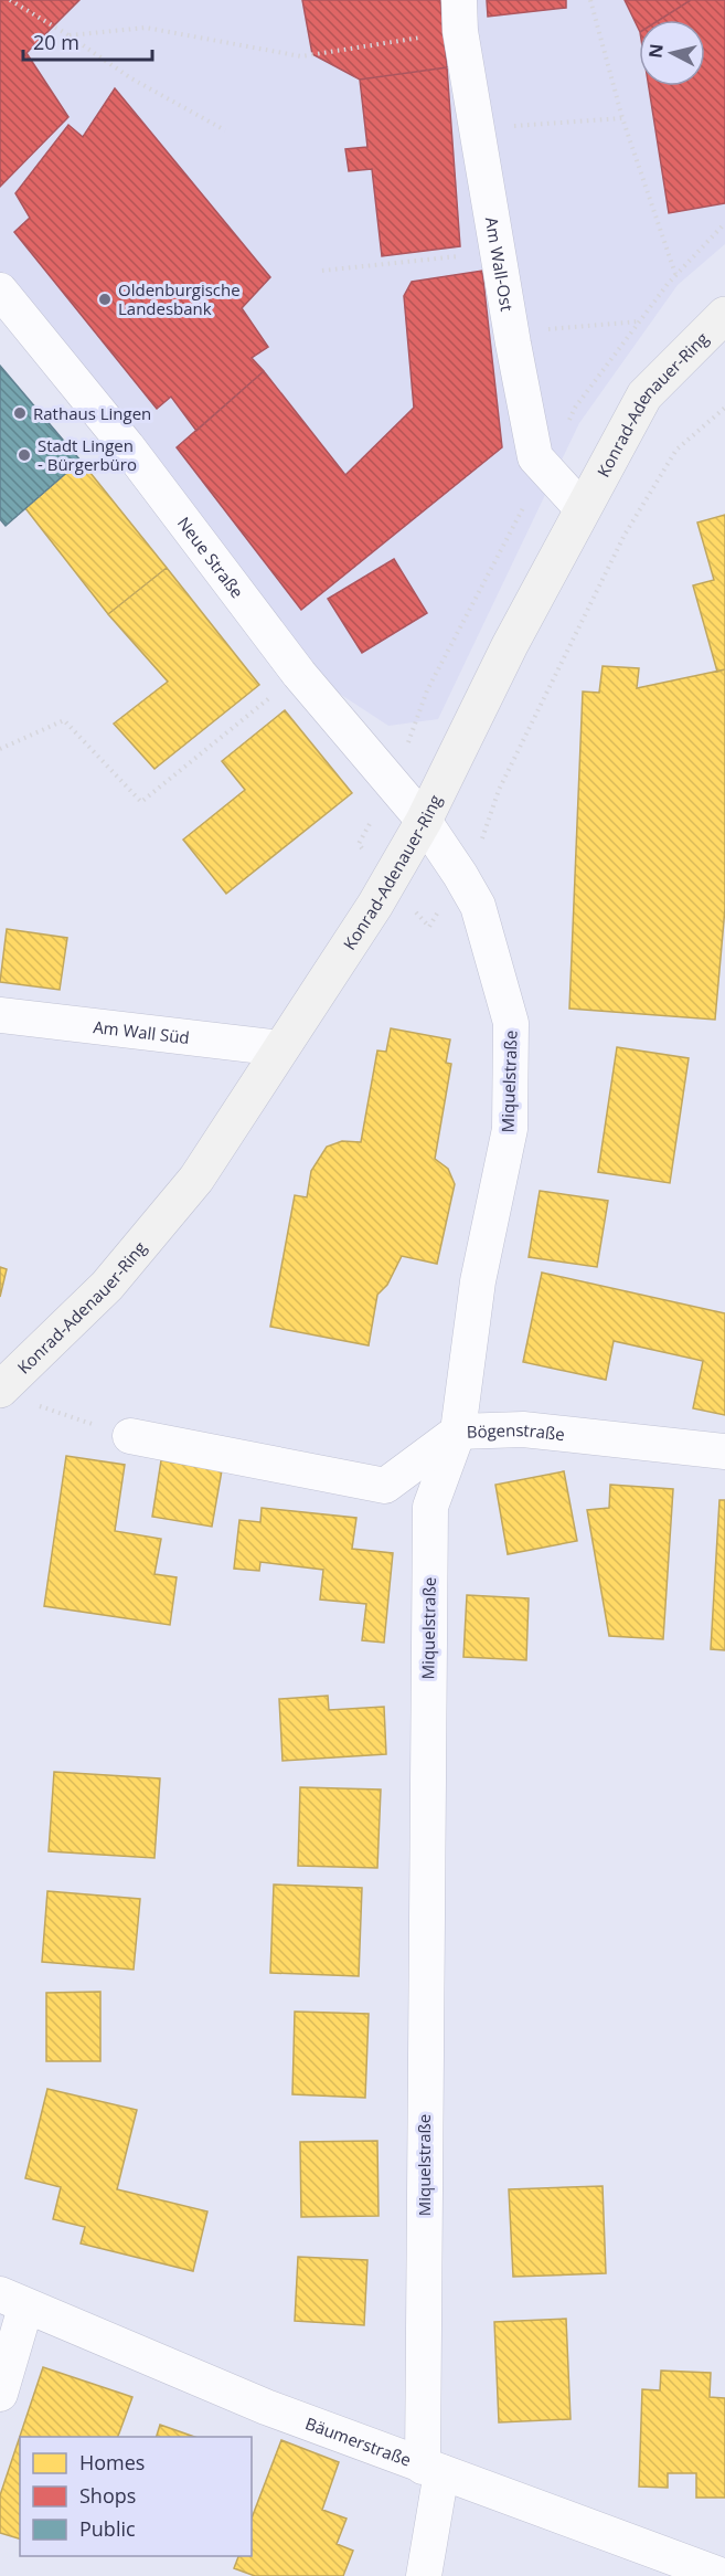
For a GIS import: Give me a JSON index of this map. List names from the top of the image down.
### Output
{
  "streets": {
    "main road": ["Konrad-Adenauer-Ring"],
    "street": [
      "Am Wall-Ost",
      "Neue Straße",
      "Am Wall Süd",
      "Miquelstraße",
      "Bögenstraße",
      "Bäumerstraße"
    ]
  },
  "crossings": [
    ["Am Wall-Ost", "Konrad-Adenauer-Ring"],
    ["Konrad-Adenauer-Ring", "Neue Straße"],
    ["Konrad-Adenauer-Ring", "Am Wall Süd"],
    ["Konrad-Adenauer-Ring", "Miquelstraße"],
    ["Neue Straße", "Miquelstraße"],
    ["Miquelstraße", "Bögenstraße"],
    ["Miquelstraße", "Bäumerstraße"]
  ],
  "places": ["Oldenburgische Landesbank", "Rathaus Lingen", "Stadt Lingen - Bürgerbüro"],
  "legend": ["Homes", "Shops", "Public"],
  "scale_bar": "20 m",
  "north": "left"
}
